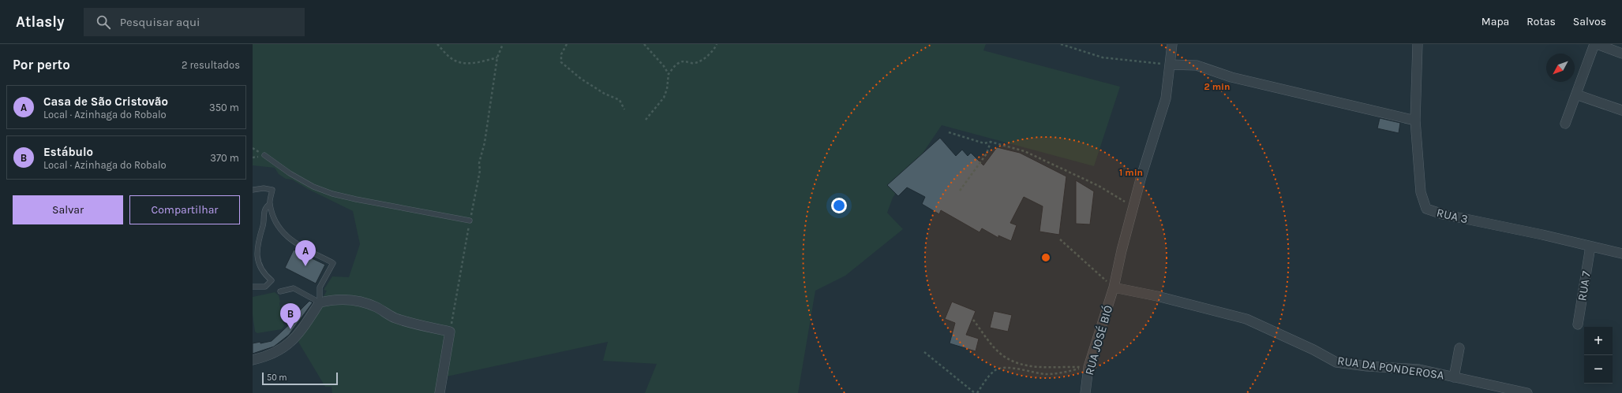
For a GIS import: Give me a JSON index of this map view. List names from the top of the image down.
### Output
{
  "streets": {
    "street": [
      "RUA 3",
      "RUA 7",
      "RUA JOSÉ BIÓ",
      "RUA DA PONDEROSA"
    ]
  },
  "crossings": [
    ["RUA 3", "RUA 7"],
    ["RUA JOSÉ BIÓ", "RUA DA PONDEROSA"]
  ],
  "scale_bar": "50 m",
  "north": "bottom left",
  "page": {
    "header": "Atlasly",
    "search": "Pesquisar aqui",
    "nav": ["Mapa", "Rotas", "Salvos"],
    "heading": ["Por perto", "2 resultados"],
    "list": [
      {
        "mark": "A",
        "name": "Casa de São Cristovão",
        "note": "Local · Azinhaga do Robalo",
        "value": "350 m"
      },
      {
        "mark": "B",
        "name": "Estábulo",
        "note": "Local · Azinhaga do Robalo",
        "value": "370 m"
      }
    ],
    "buttons": ["Salvar", "Compartilhar"],
    "pins": ["A", "B"],
    "map_buttons": ["+", "−"],
    "scale": "50 m"
  },
  "rings": ["2 min", "1 min"]
}
